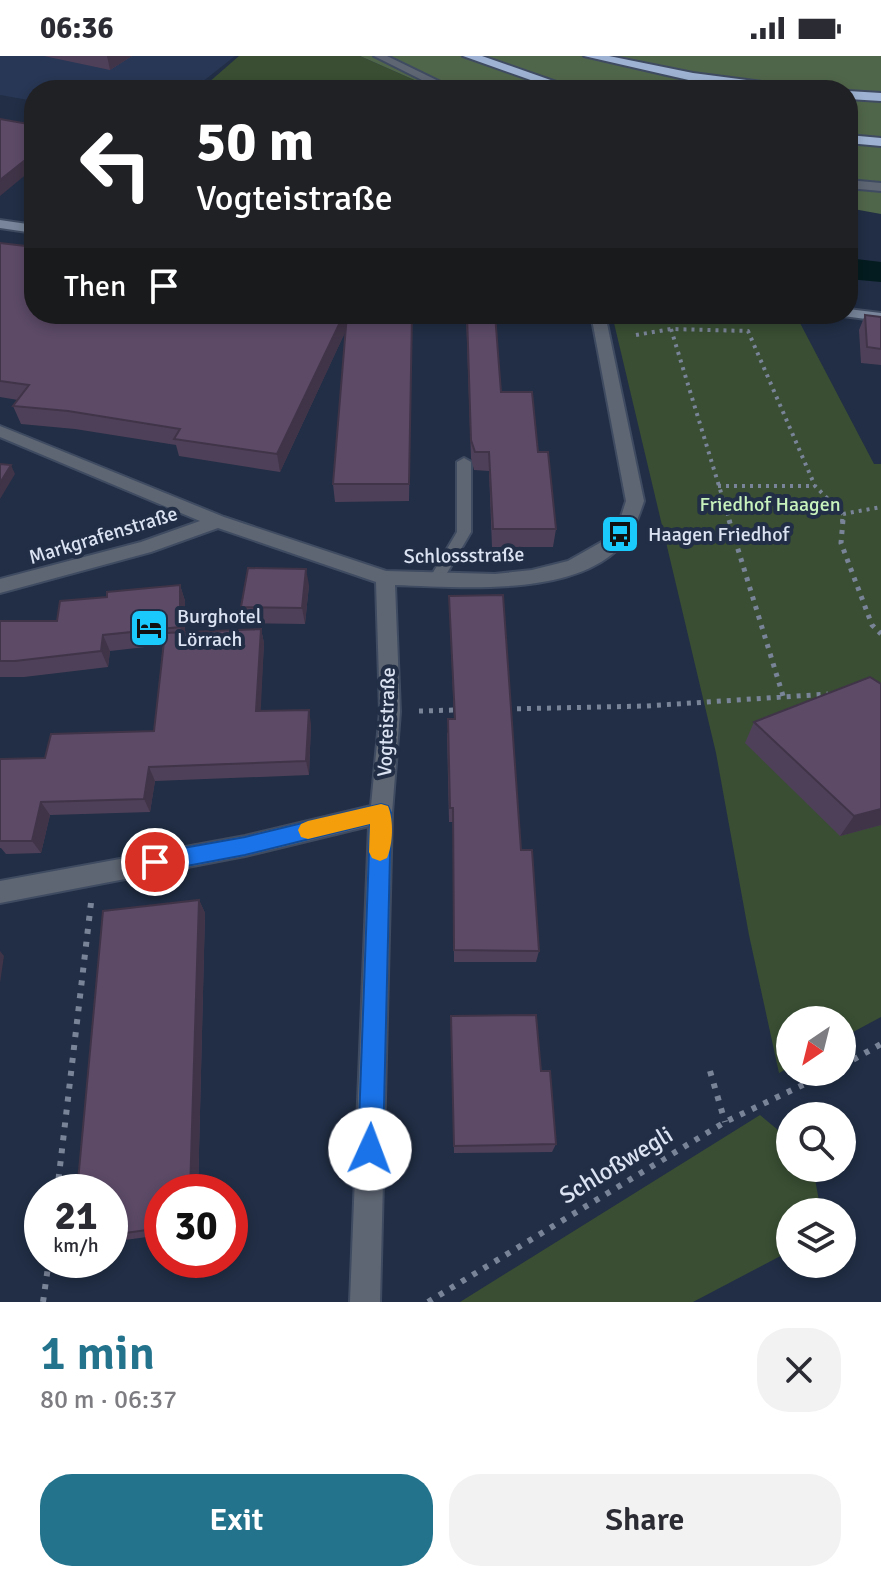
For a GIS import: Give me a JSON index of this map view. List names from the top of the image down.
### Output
{
  "streets": {
    "street": ["Markgrafenstraße", "Schlossstraße", "Vogteistraße"],
    "path": ["Schloßwegli"]
  },
  "crossings": [
    ["Markgrafenstraße", "Schlossstraße"],
    ["Schlossstraße", "Vogteistraße"]
  ],
  "parks": ["Friedhof Haagen"],
  "places": {
    "bus stop": ["Haagen Friedhof"],
    "hotel": ["Burghotel Lörrach"]
  },
  "north": "bottom left",
  "page": {
    "status": "06:36",
    "turn": ["50 m", "Vogteistraße"],
    "then": "Then",
    "speed": "21 km/h",
    "limit": "30",
    "heading": ["1 min", "80 m · 06:37"],
    "buttons": ["Exit", "Share"]
  }
}
